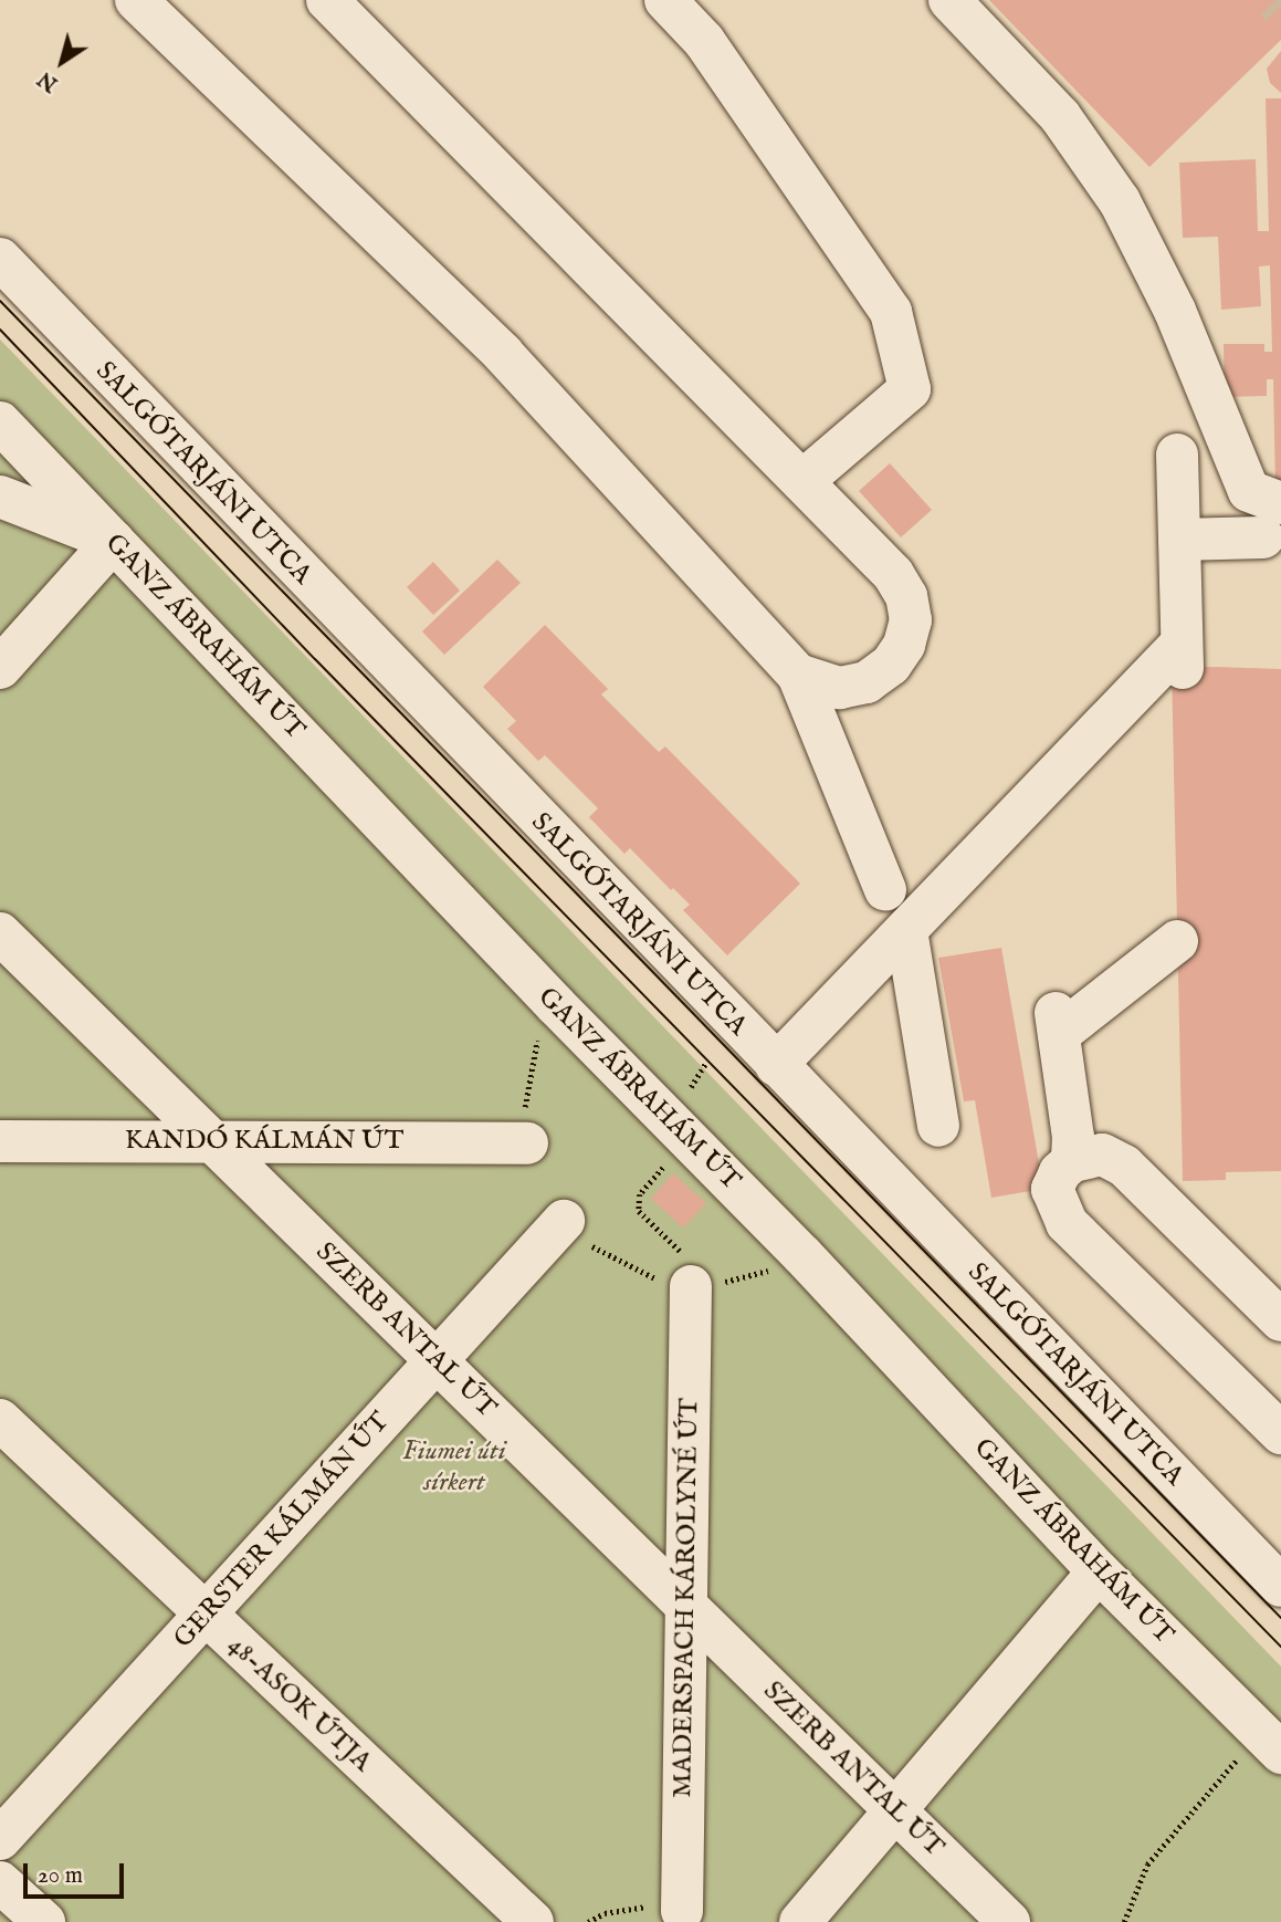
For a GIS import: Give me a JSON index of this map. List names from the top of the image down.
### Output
{
  "streets": {
    "street": [
      "SALGÓTARJÁNI UTCA",
      "GANZ ÁBRAHÁM ÚT",
      "KANDÓ KÁLMÁN ÚT",
      "SZERB ANTAL ÚT",
      "GERSTER KÁLMÁN ÚT",
      "MADERSPACH KÁROLYNÉ ÚT",
      "48-ASOK ÚTJA"
    ]
  },
  "crossings": [
    ["KANDÓ KÁLMÁN ÚT", "SZERB ANTAL ÚT"],
    ["SZERB ANTAL ÚT", "GERSTER KÁLMÁN ÚT"],
    ["SZERB ANTAL ÚT", "MADERSPACH KÁROLYNÉ ÚT"],
    ["GERSTER KÁLMÁN ÚT", "48-ASOK ÚTJA"]
  ],
  "parks": ["Fiumei úti sírkert"],
  "scale_bar": "20 m",
  "north": "bottom left"
}
